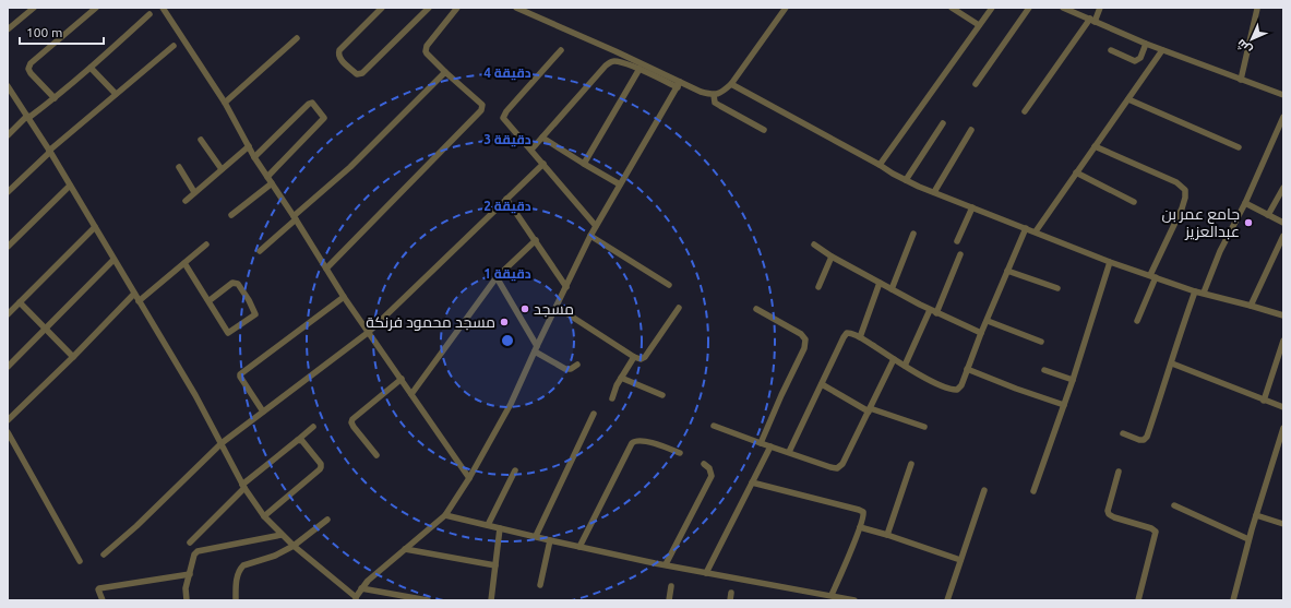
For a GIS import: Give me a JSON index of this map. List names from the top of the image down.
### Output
{
  "places": ["جامع عمر بن عبدالعزيز", "مسجد", "مسجد محمود فرنكة"],
  "scale_bar": "100 m",
  "north": "bottom left",
  "rings": [
    "4 دقيقة",
    "3 دقيقة",
    "2 دقيقة",
    "1 دقيقة"
  ]
}
